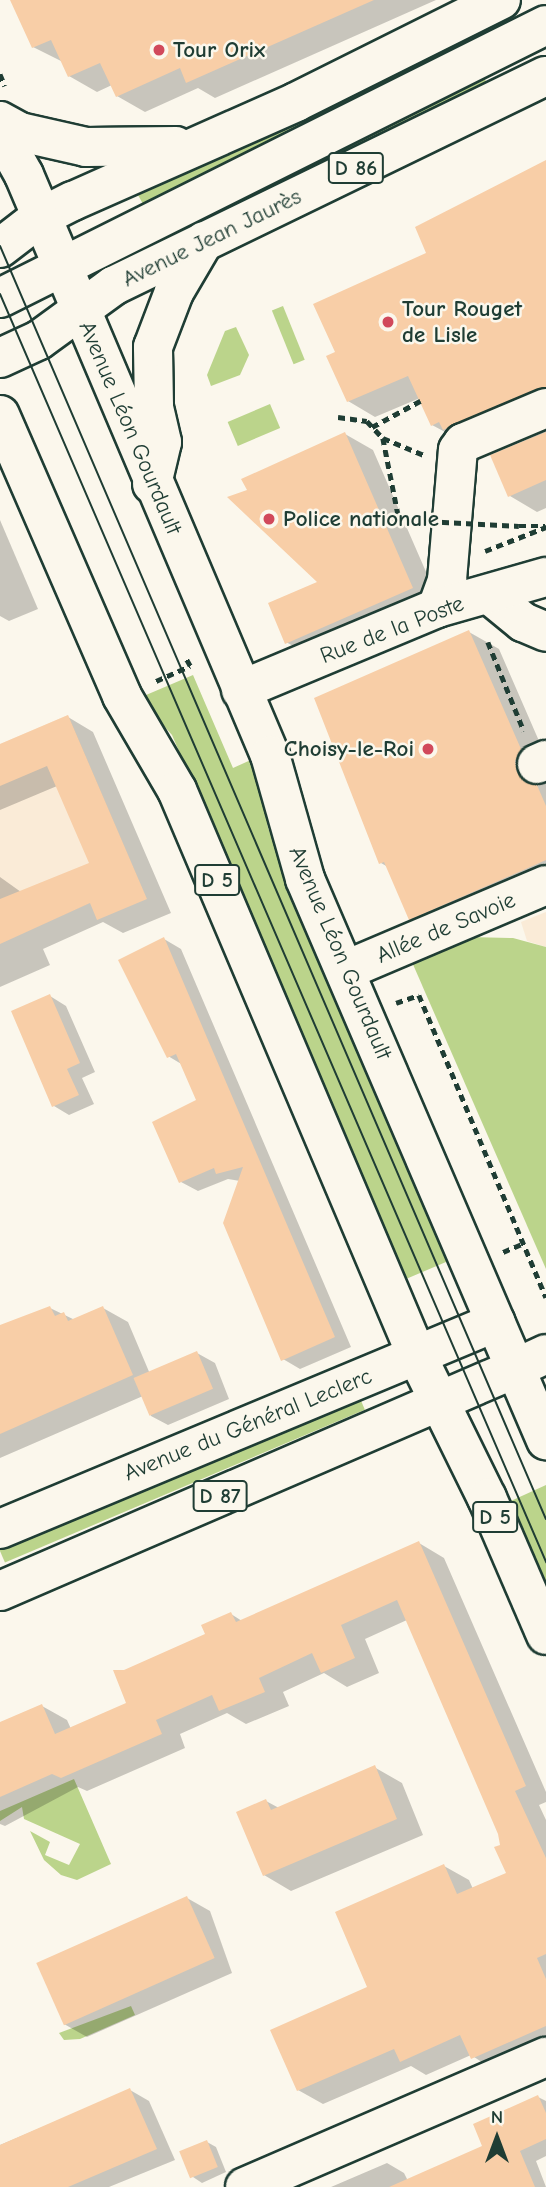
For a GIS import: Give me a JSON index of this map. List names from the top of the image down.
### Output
{
  "streets": {
    "main road": [
      "D 86",
      "Avenue Jean Jaurès",
      "Avenue Léon Gourdault",
      "Rue de la Poste",
      "D 5",
      "Allée de Savoie",
      "Avenue du Général Leclerc",
      "D 87"
    ]
  },
  "crossings": [
    ["Avenue Jean Jaurès", "Avenue Léon Gourdault"],
    ["Avenue Léon Gourdault", "Rue de la Poste"],
    ["Avenue Léon Gourdault", "Allée de Savoie"],
    ["Avenue Léon Gourdault", "Avenue du Général Leclerc"],
    ["Avenue Léon Gourdault", "D 87"],
    ["D 5", "Avenue du Général Leclerc"],
    ["D 5", "D 87"]
  ],
  "places": [
    "Tour Orix",
    "Tour Rouget de Lisle",
    "Police nationale",
    "Choisy-le-Roi"
  ],
  "north": "top"
}
